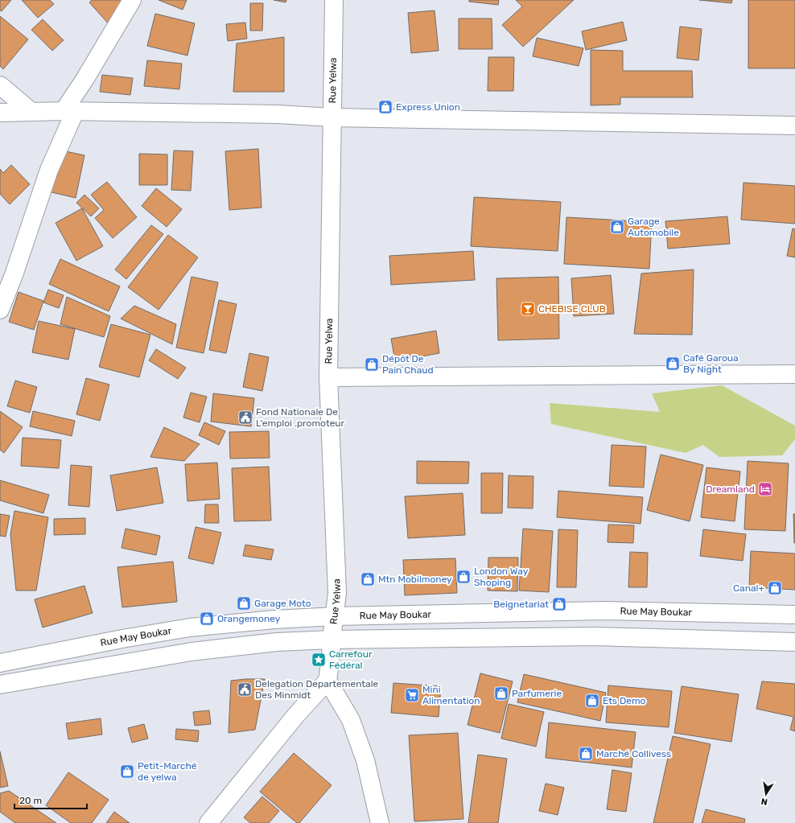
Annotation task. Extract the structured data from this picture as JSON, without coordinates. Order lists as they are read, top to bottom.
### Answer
{
  "streets": {
    "street": ["Rue Yelwa", "Rue May Boukar"]
  },
  "crossings": [
    ["Rue Yelwa", "Rue May Boukar"]
  ],
  "places": {
    "shop": [
      "Express Union",
      "Garage Automobile",
      "Café Garoua By Night",
      "Dépôt De Pain Chaud",
      "London Way Shoping",
      "Mtn Mobilmoney",
      "Canal+",
      "Garage Moto",
      "Beignetariat",
      "Orangemoney",
      "Parfumerie",
      "Ets Demo",
      "Marché Collivess",
      "Petit-Marché de yelwa"
    ],
    "bar": ["CHEBISE CLUB"],
    "public building": ["Fond Nationale De L'emploi .promoteur", "Delegation Departementale Des Minmidt"],
    "hotel": ["Dreamland"],
    "place": ["Carrefour Fédéral"],
    "supermarket": ["Mini Alimentation"]
  },
  "scale_bar": "20 m",
  "north": "bottom"
}
